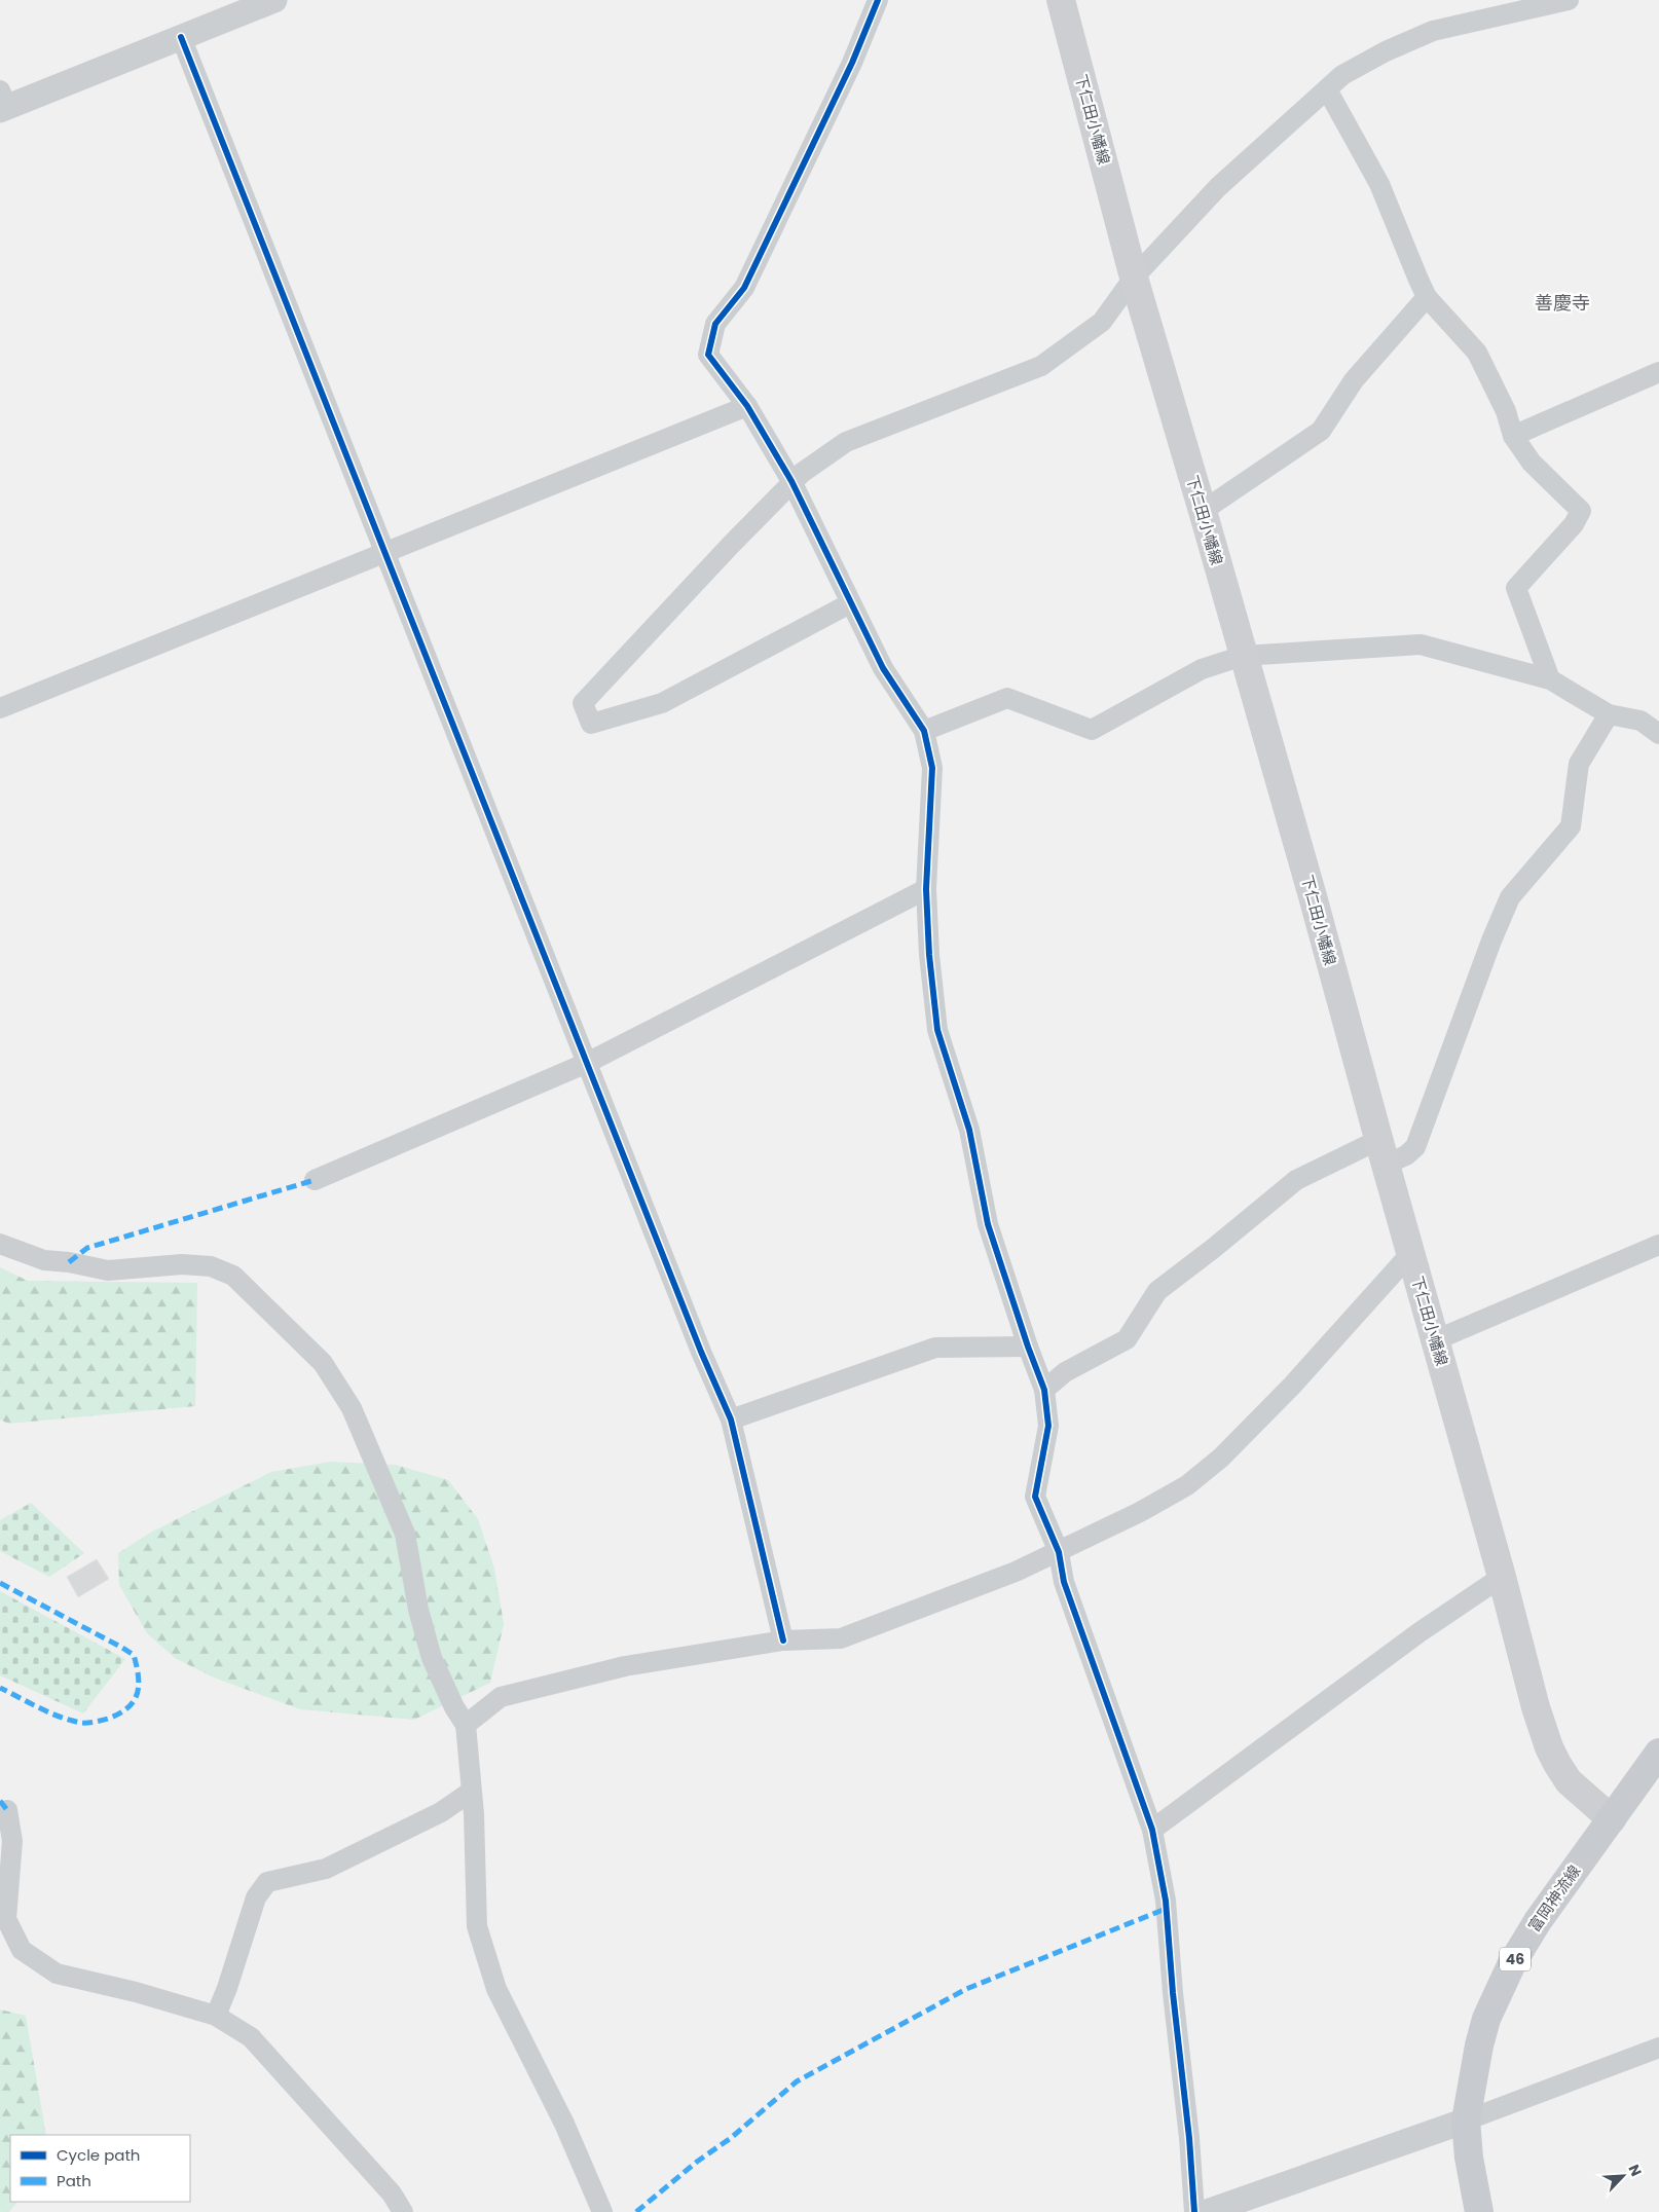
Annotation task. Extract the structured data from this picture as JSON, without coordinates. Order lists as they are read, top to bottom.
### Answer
{
  "streets": {
    "main road": ["下仁田小幡線", "富岡神流線", "46"]
  },
  "crossings": [
    ["下仁田小幡線", "富岡神流線"]
  ],
  "districts": ["善慶寺"],
  "legend": ["Cycle path", "Path"],
  "north": "top right"
}
